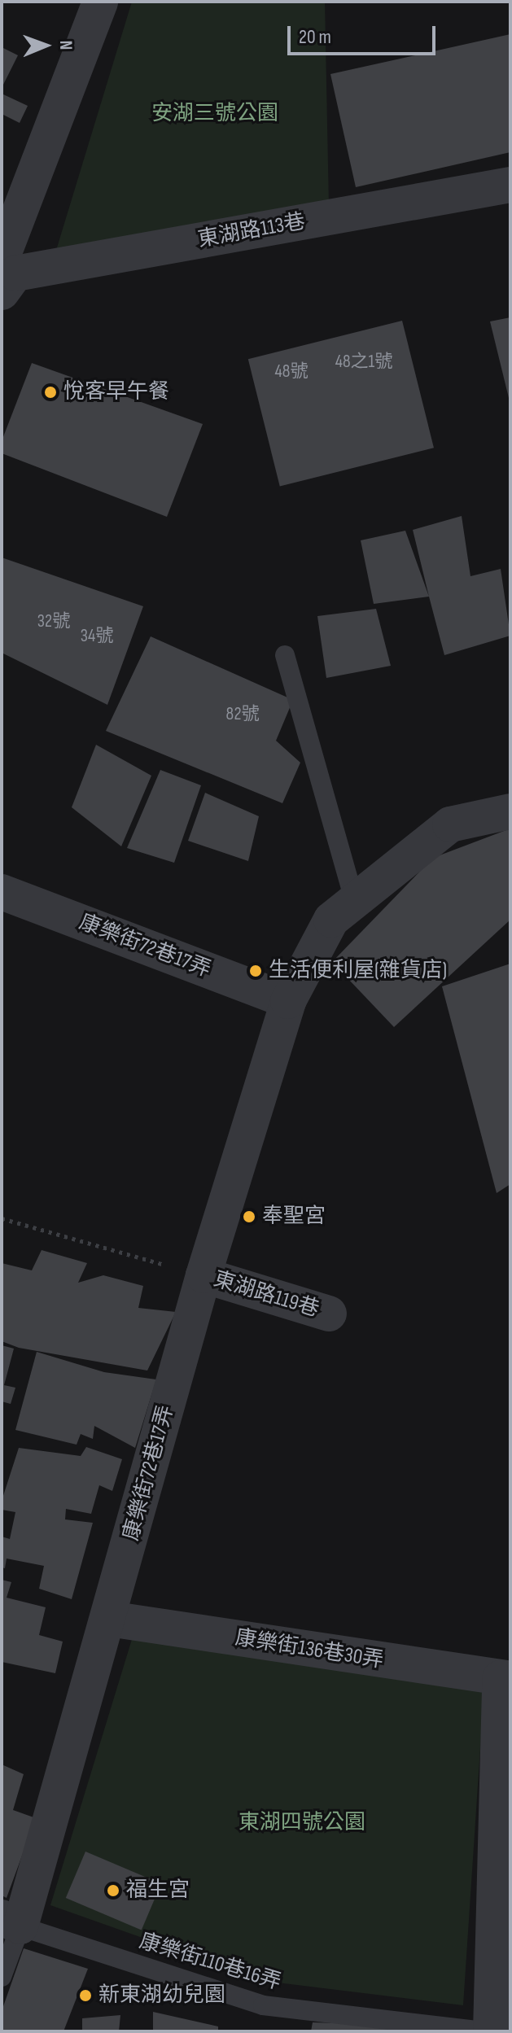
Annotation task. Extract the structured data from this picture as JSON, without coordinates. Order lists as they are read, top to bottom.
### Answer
{
  "streets": {
    "street": [
      "東湖路113巷",
      "康樂街72巷17弄",
      "東湖路119巷",
      "康樂街136巷30弄"
    ],
    "lane": ["康樂街110巷16弄"]
  },
  "crossings": [
    ["康樂街72巷17弄", "東湖路119巷"],
    ["康樂街72巷17弄", "康樂街136巷30弄"],
    ["康樂街72巷17弄", "康樂街110巷16弄"]
  ],
  "parks": ["安湖三號公園", "東湖四號公園"],
  "places": [
    "悅客早午餐",
    "生活便利屋(雜貨店)",
    "奉聖宮",
    "福生宮",
    "新東湖幼兒園"
  ],
  "house_numbers": [
    "48之1號",
    "48號",
    "32號",
    "34號",
    "82號"
  ],
  "scale_bar": "20 m",
  "north": "right"
}
